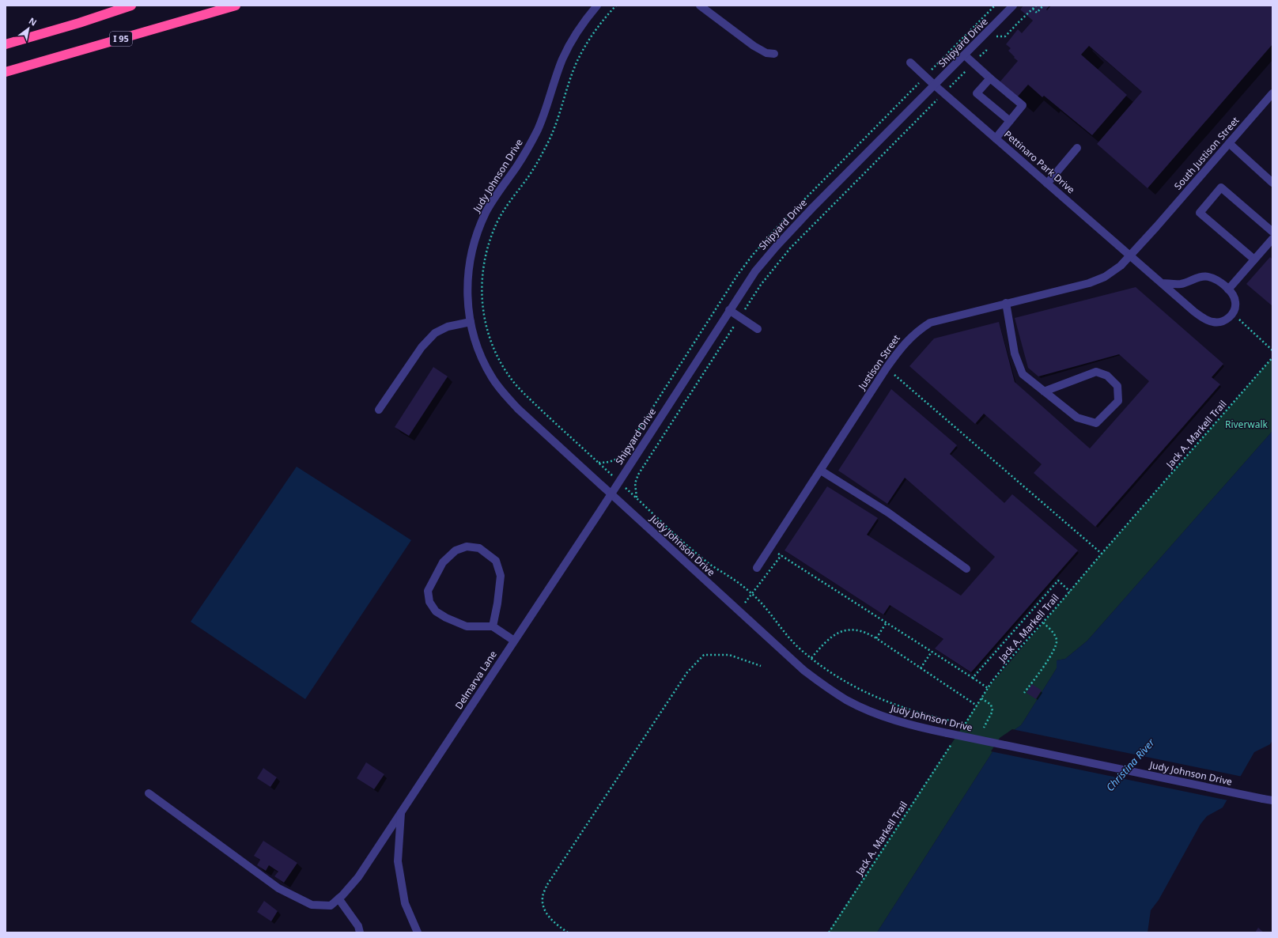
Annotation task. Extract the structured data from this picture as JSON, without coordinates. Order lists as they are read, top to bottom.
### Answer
{
  "streets": {
    "highway": ["I 95"],
    "street": [
      "Shipyard Drive",
      "South Justison Street",
      "Pettinaro Park Drive",
      "Judy Johnson Drive",
      "Justison Street",
      "Delmarva Lane"
    ],
    "path": ["Jack A. Markell Trail"]
  },
  "crossings": [
    ["Shipyard Drive", "Pettinaro Park Drive"],
    ["Shipyard Drive", "Judy Johnson Drive"],
    ["Shipyard Drive", "Delmarva Lane"],
    ["South Justison Street", "Pettinaro Park Drive"],
    ["South Justison Street", "Justison Street"],
    ["Pettinaro Park Drive", "Justison Street"],
    ["Judy Johnson Drive", "Delmarva Lane"]
  ],
  "water": ["Christina River"],
  "parks": ["Riverwalk"],
  "north": "top right"
}
